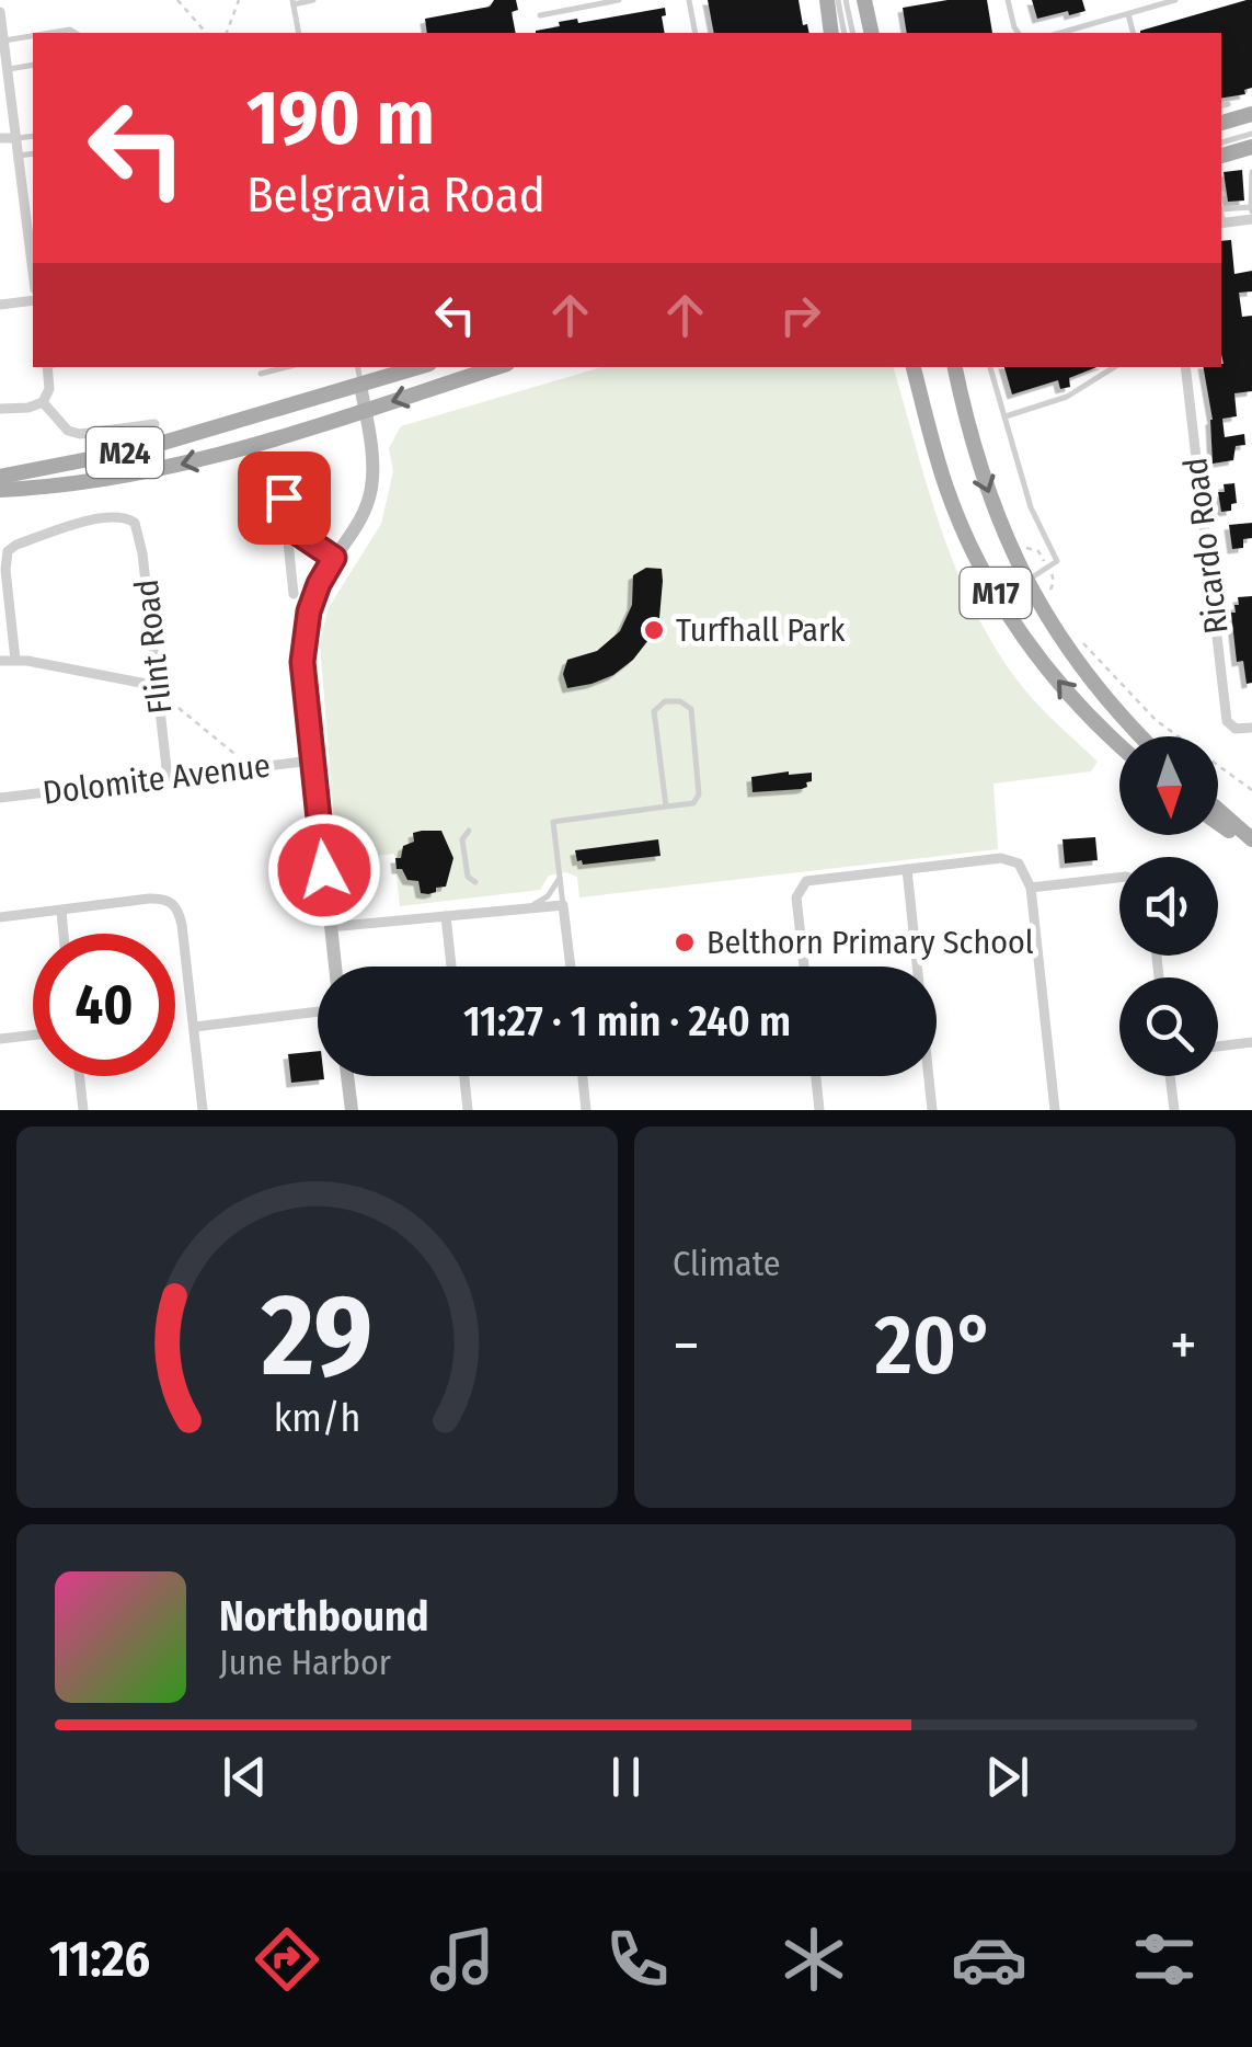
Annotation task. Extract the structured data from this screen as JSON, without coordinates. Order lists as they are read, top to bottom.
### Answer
{
  "streets": {
    "main road": ["M24", "M17"],
    "street": ["Ricardo Road", "Flint Road", "Dolomite Avenue"]
  },
  "crossings": [
    ["Flint Road", "Dolomite Avenue"]
  ],
  "places": ["Turfhall Park", "Belthorn Primary School"],
  "north": "bottom",
  "page": {
    "turn": ["190 m", "Belgravia Road"],
    "limit": "40",
    "trip": "11:27 · 1 min · 240 m",
    "tile": "Climate",
    "heat": ["−", "20°", "+"],
    "song": ["Northbound", "June Harbor"],
    "tabs": "11:26",
    "gauge": ["29", "km/h"]
  }
}
